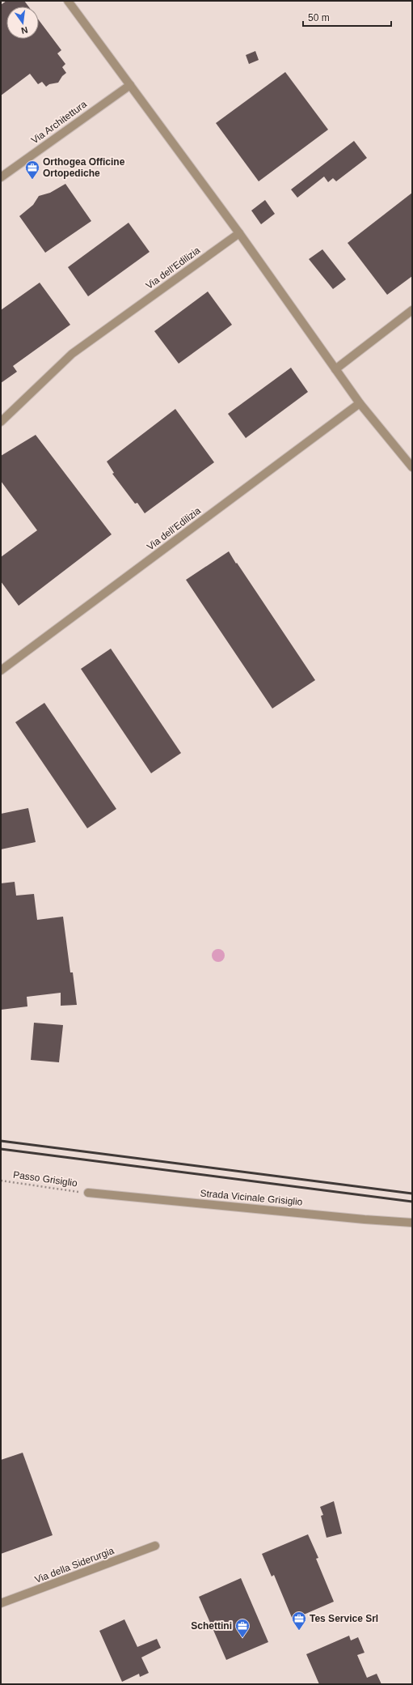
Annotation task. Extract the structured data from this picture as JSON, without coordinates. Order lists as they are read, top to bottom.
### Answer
{
  "streets": {
    "street": [
      "Via Architettura",
      "Via dell'Edilizia",
      "Strada Vicinale Grisiglio",
      "Via della Siderurgia"
    ],
    "path": ["Passo Grisiglio"]
  },
  "crossings": [
    ["Passo Grisiglio", "Strada Vicinale Grisiglio"]
  ],
  "places": {
    "office": ["Orthogea Officine Ortopediche", "Tes Service Srl", "Schettini"]
  },
  "scale_bar": "50 m",
  "north": "bottom"
}
